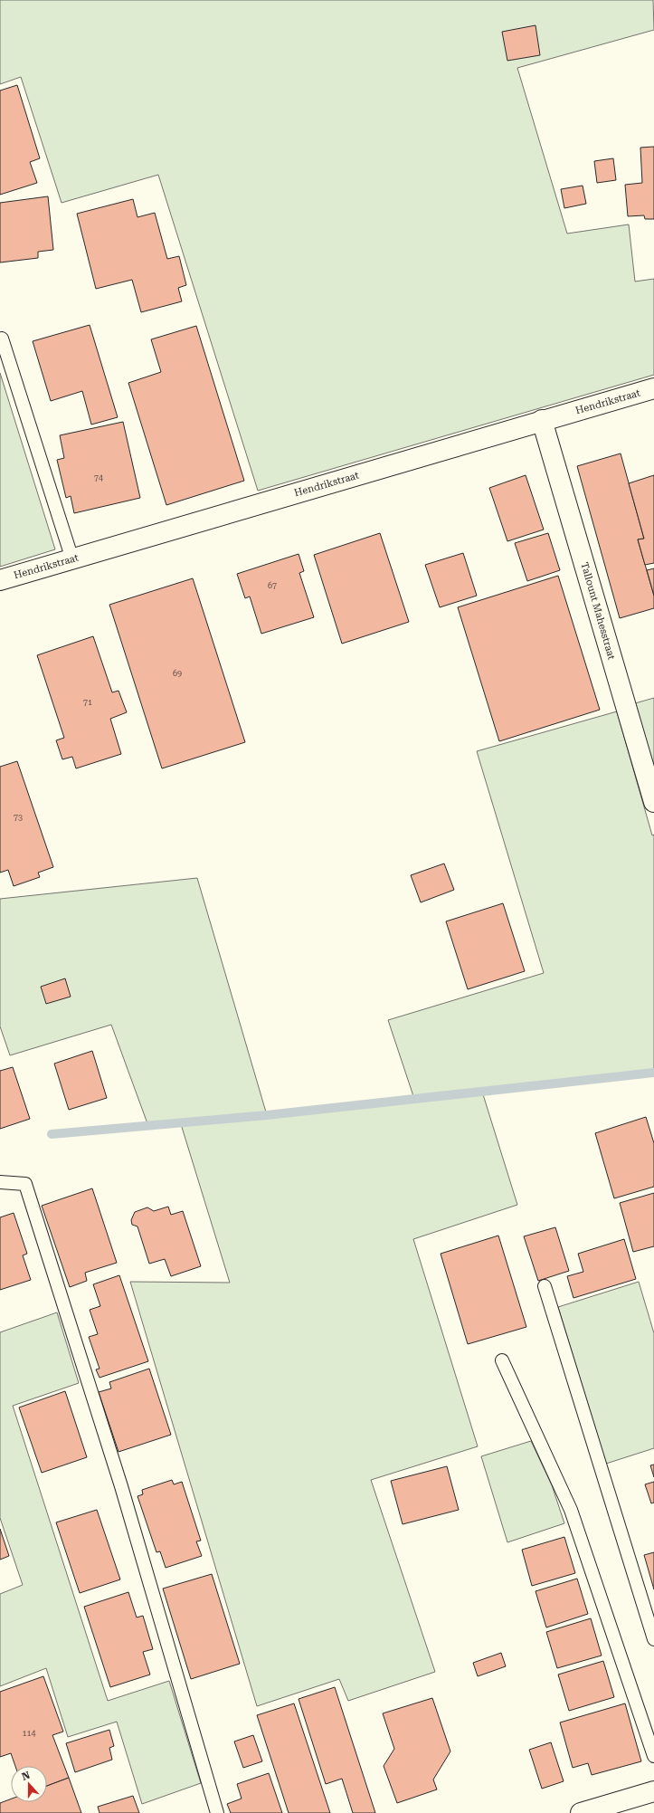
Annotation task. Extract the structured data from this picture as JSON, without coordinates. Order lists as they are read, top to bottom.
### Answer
{
  "streets": {
    "street": ["Hendrikstraat", "Tallount Mahesstraat"]
  },
  "crossings": [
    ["Hendrikstraat", "Tallount Mahesstraat"]
  ],
  "house_numbers": [
    "74",
    "67",
    "69",
    "71",
    "73",
    "114"
  ],
  "north": "top"
}
